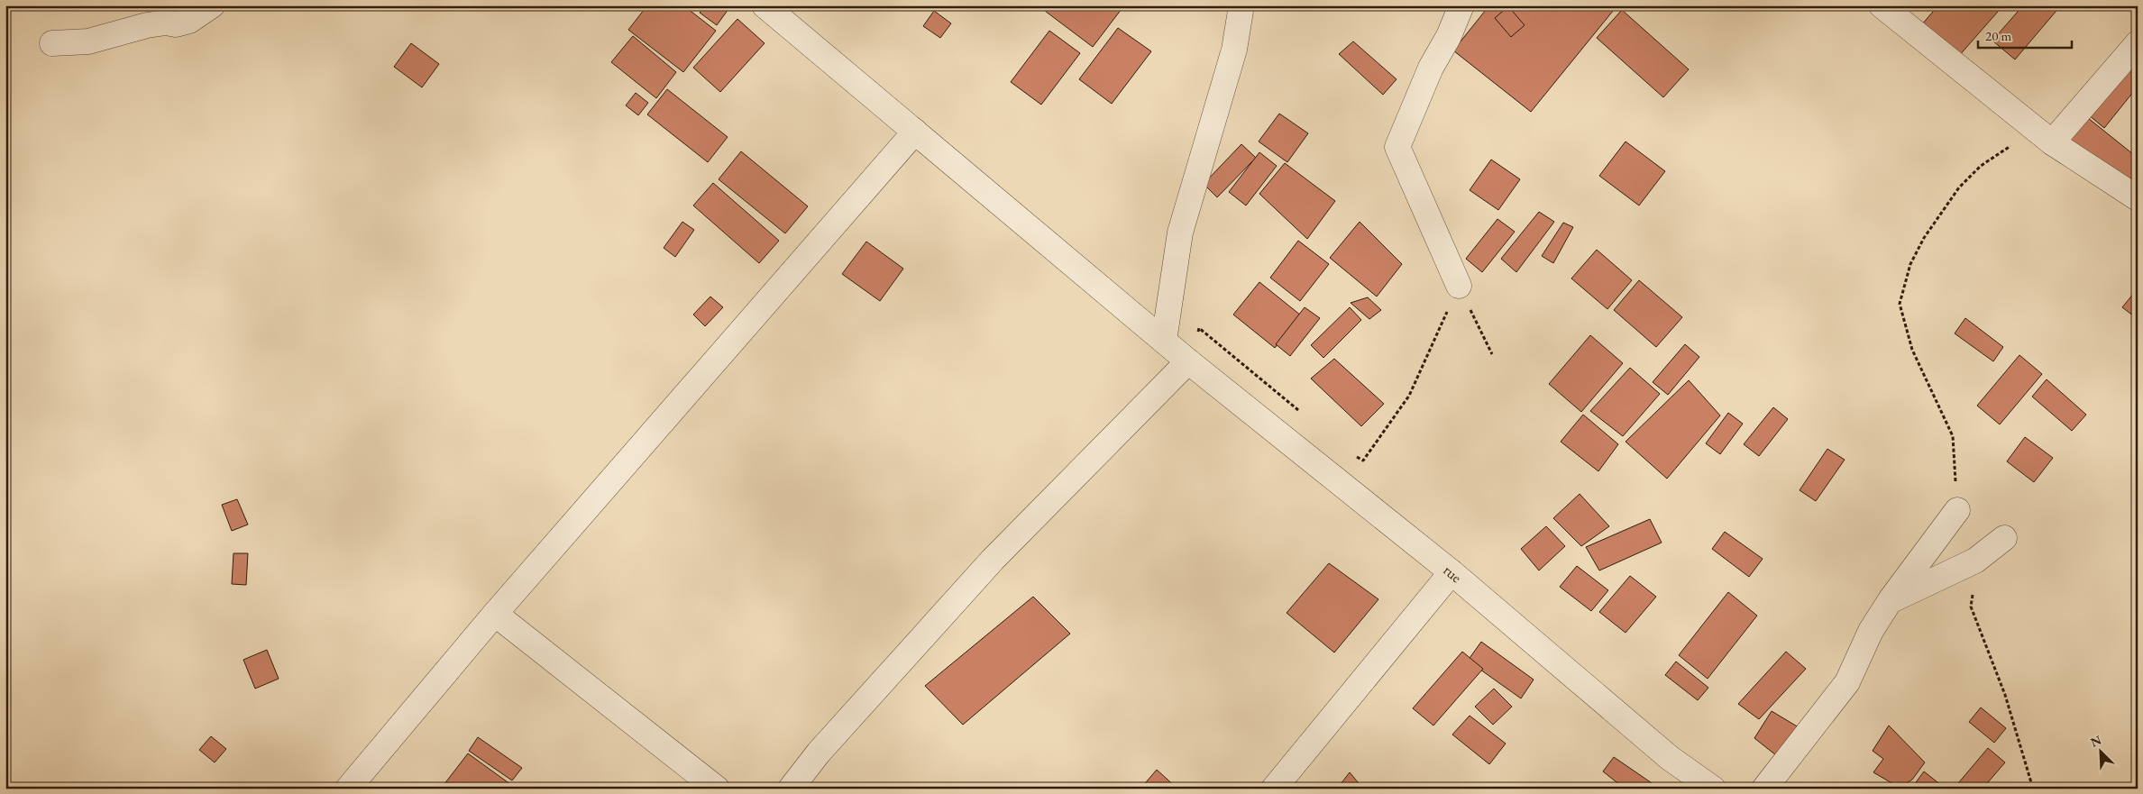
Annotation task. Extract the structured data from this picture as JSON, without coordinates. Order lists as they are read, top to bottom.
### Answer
{
  "streets": {
    "street": ["rue"]
  },
  "scale_bar": "20 m",
  "north": "top left"
}
